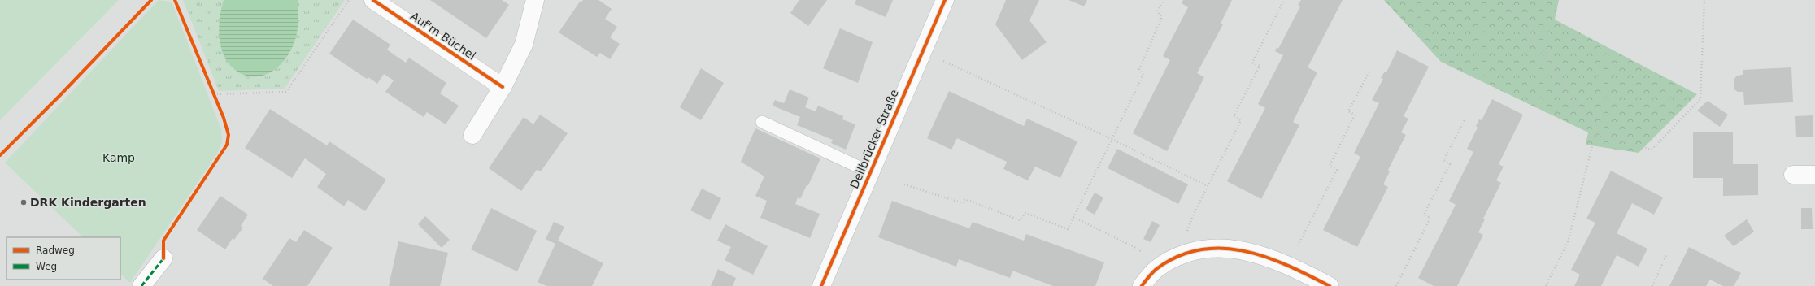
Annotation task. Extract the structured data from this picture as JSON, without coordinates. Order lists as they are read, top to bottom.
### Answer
{
  "streets": {
    "street": ["Auf'm Büchel", "Dellbrücker Straße"]
  },
  "parks": ["Kamp"],
  "places": ["DRK Kindergarten"],
  "legend": ["Radweg", "Weg"]
}
